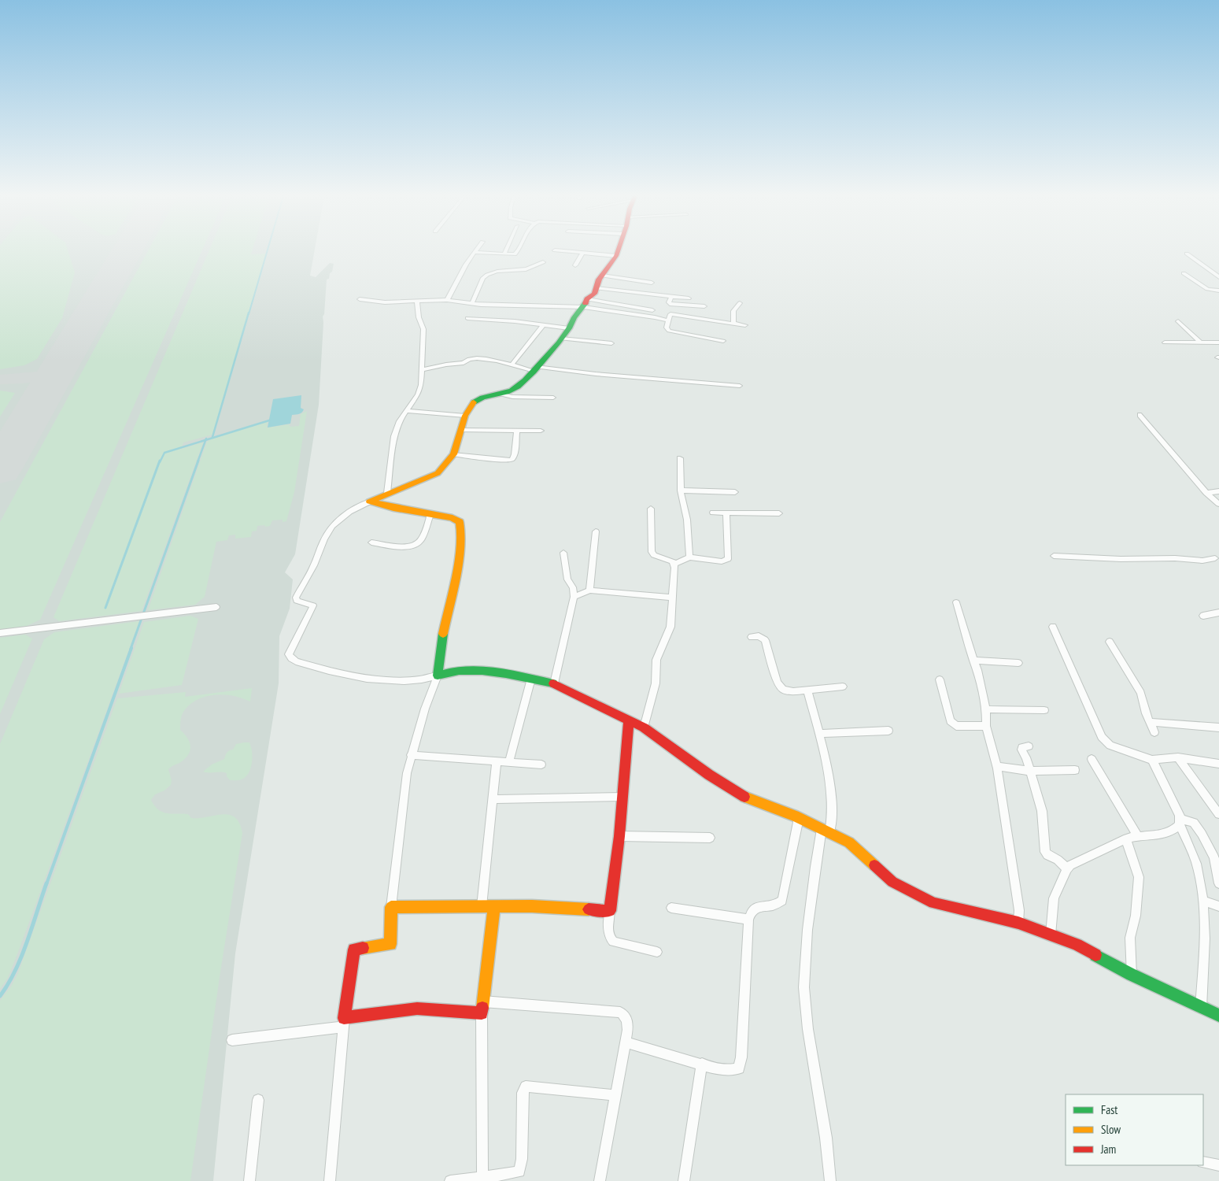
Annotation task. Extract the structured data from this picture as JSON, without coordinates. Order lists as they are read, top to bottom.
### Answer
{
  "legend": ["Fast", "Slow", "Jam"]
}
